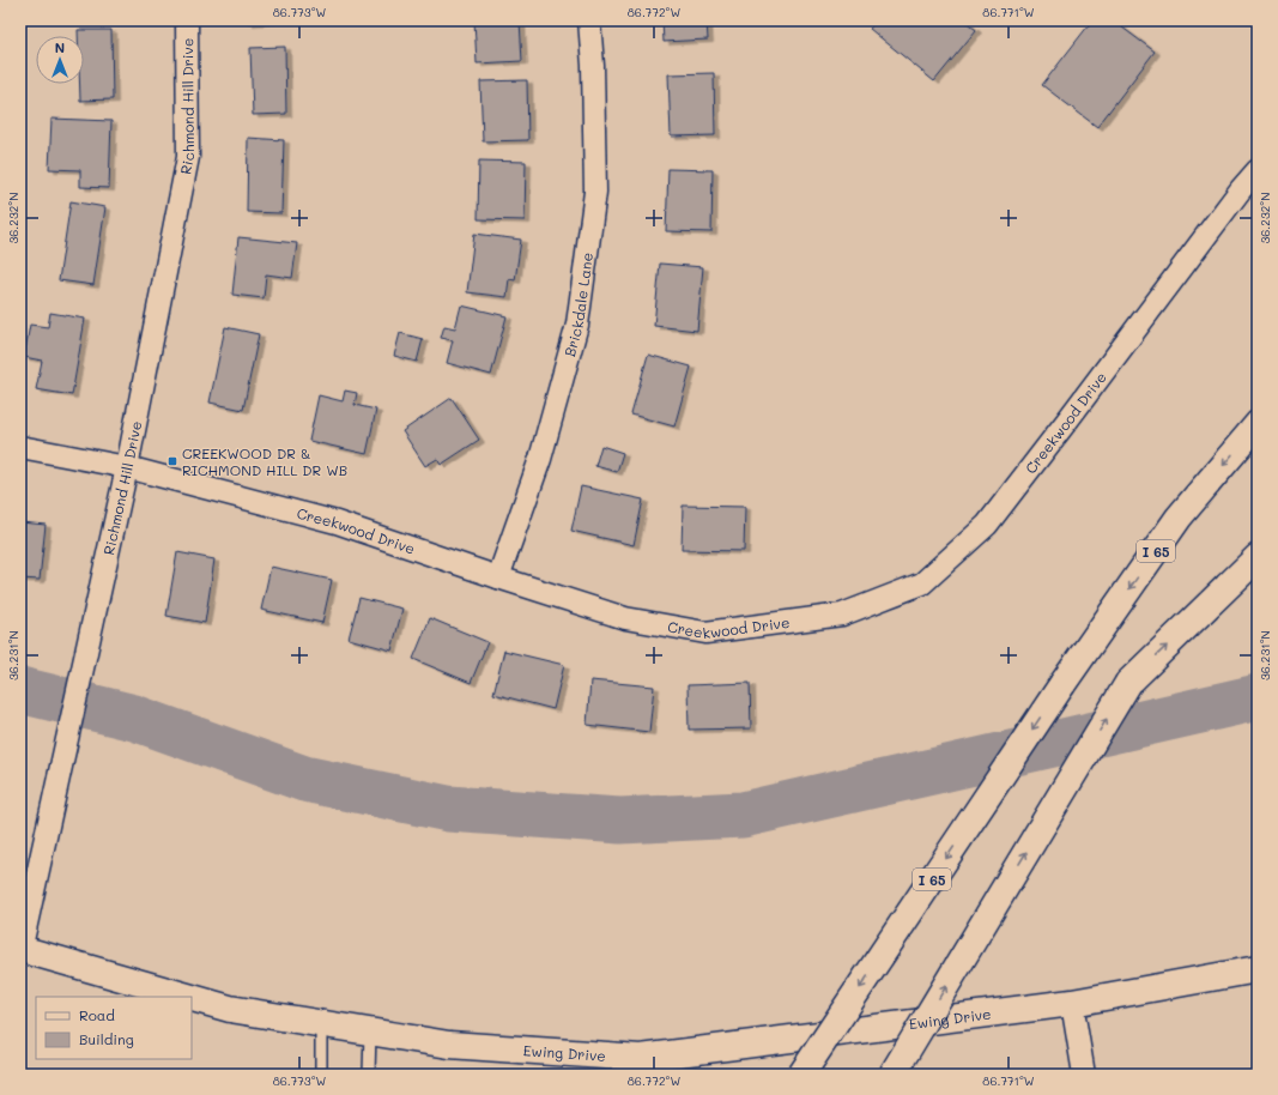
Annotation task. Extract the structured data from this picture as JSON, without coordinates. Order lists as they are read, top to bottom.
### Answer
{
  "streets": {
    "main road": ["I 65", "Ewing Drive"],
    "street": ["Richmond Hill Drive", "Brickdale Lane", "Creekwood Drive"]
  },
  "crossings": [
    ["Richmond Hill Drive", "Creekwood Drive"],
    ["Richmond Hill Drive", "Ewing Drive"],
    ["Brickdale Lane", "Creekwood Drive"]
  ],
  "places": {
    "transit": ["CREEKWOOD DR & RICHMOND HILL DR WB"]
  },
  "legend": ["Road", "Building"],
  "north": "top",
  "coordinates": [
    "86.773°W",
    "86.772°W",
    "86.771°W",
    "36.232°N",
    "36.231°N"
  ]
}
